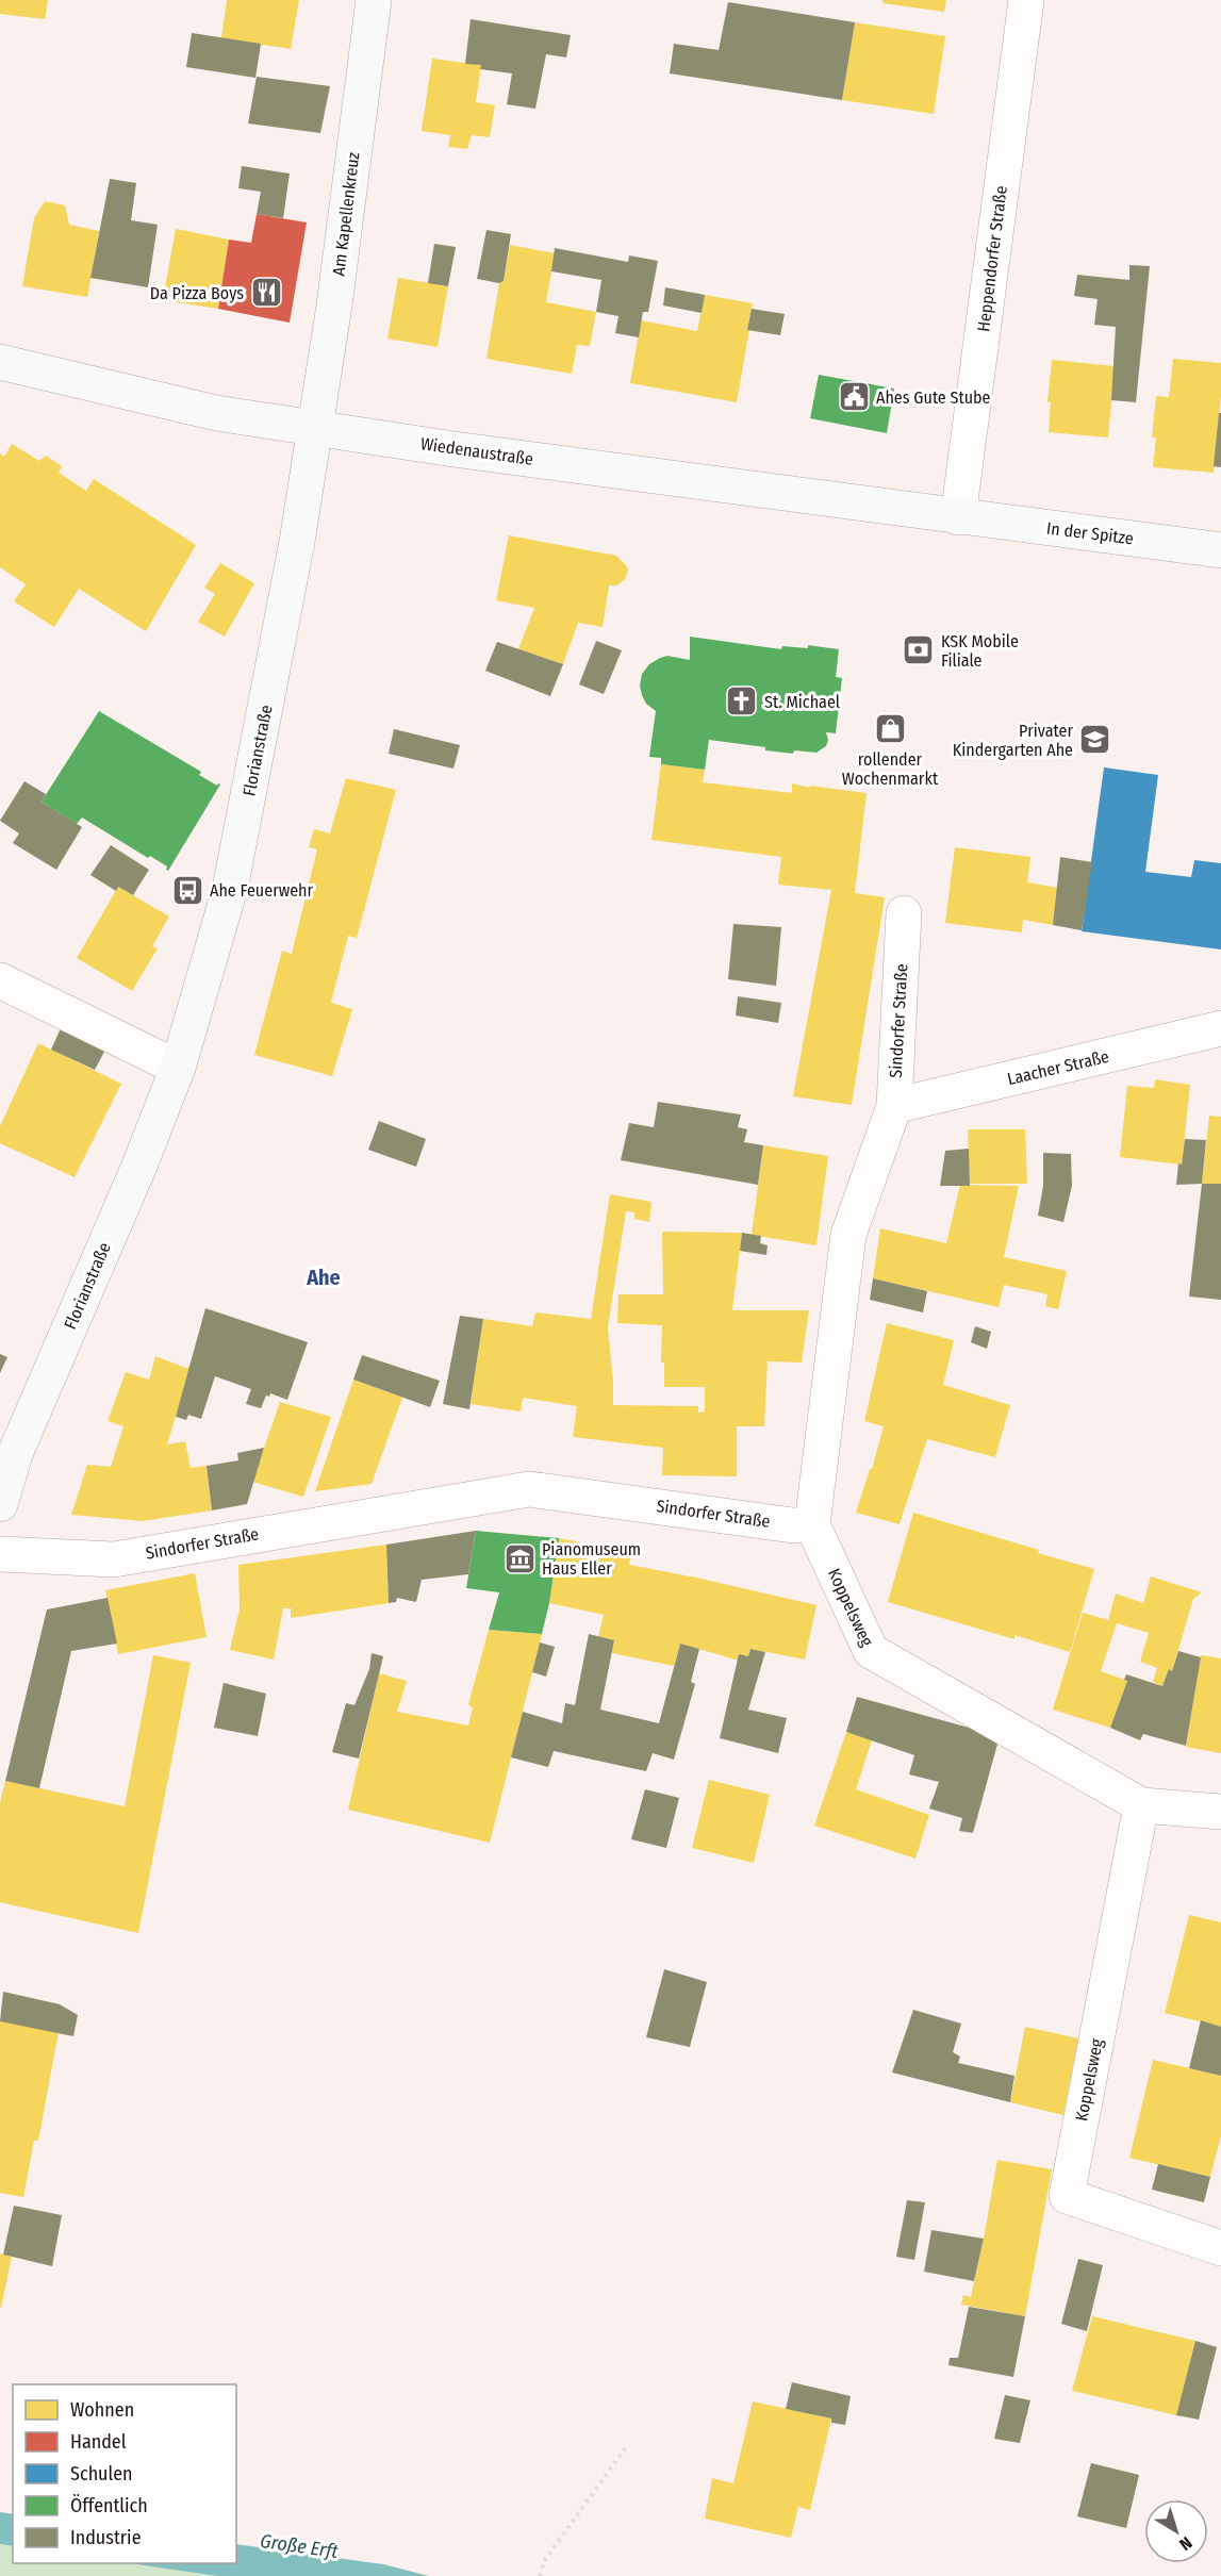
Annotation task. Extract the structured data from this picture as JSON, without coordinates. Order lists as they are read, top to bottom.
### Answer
{
  "streets": {
    "street": [
      "Am Kapellenkreuz",
      "Heppendorfer Straße",
      "Wiedenaustraße",
      "In der Spitze",
      "Florianstraße",
      "Sindorfer Straße",
      "Laacher Straße",
      "Koppelsweg"
    ]
  },
  "crossings": [
    ["Am Kapellenkreuz", "Wiedenaustraße"],
    ["Am Kapellenkreuz", "Florianstraße"],
    ["Heppendorfer Straße", "Wiedenaustraße"],
    ["Heppendorfer Straße", "In der Spitze"],
    ["Wiedenaustraße", "In der Spitze"],
    ["Wiedenaustraße", "Florianstraße"],
    ["Sindorfer Straße", "Laacher Straße"],
    ["Sindorfer Straße", "Koppelsweg"]
  ],
  "districts": ["Ahe"],
  "water": ["Große Erft"],
  "places": {
    "restaurant": ["Da Pizza Boys"],
    "public building": ["Ahes Gute Stube"],
    "bank": ["KSK Mobile Filiale"],
    "church": ["St. Michael"],
    "shop": ["rollender Wochenmarkt"],
    "school or university": ["Privater Kindergarten Ahe"],
    "bus stop": ["Ahe Feuerwehr"],
    "museum": ["Pianomuseum Haus Eller"]
  },
  "legend": [
    "Wohnen",
    "Handel",
    "Schulen",
    "Öffentlich",
    "Industrie"
  ],
  "north": "bottom right"
}
